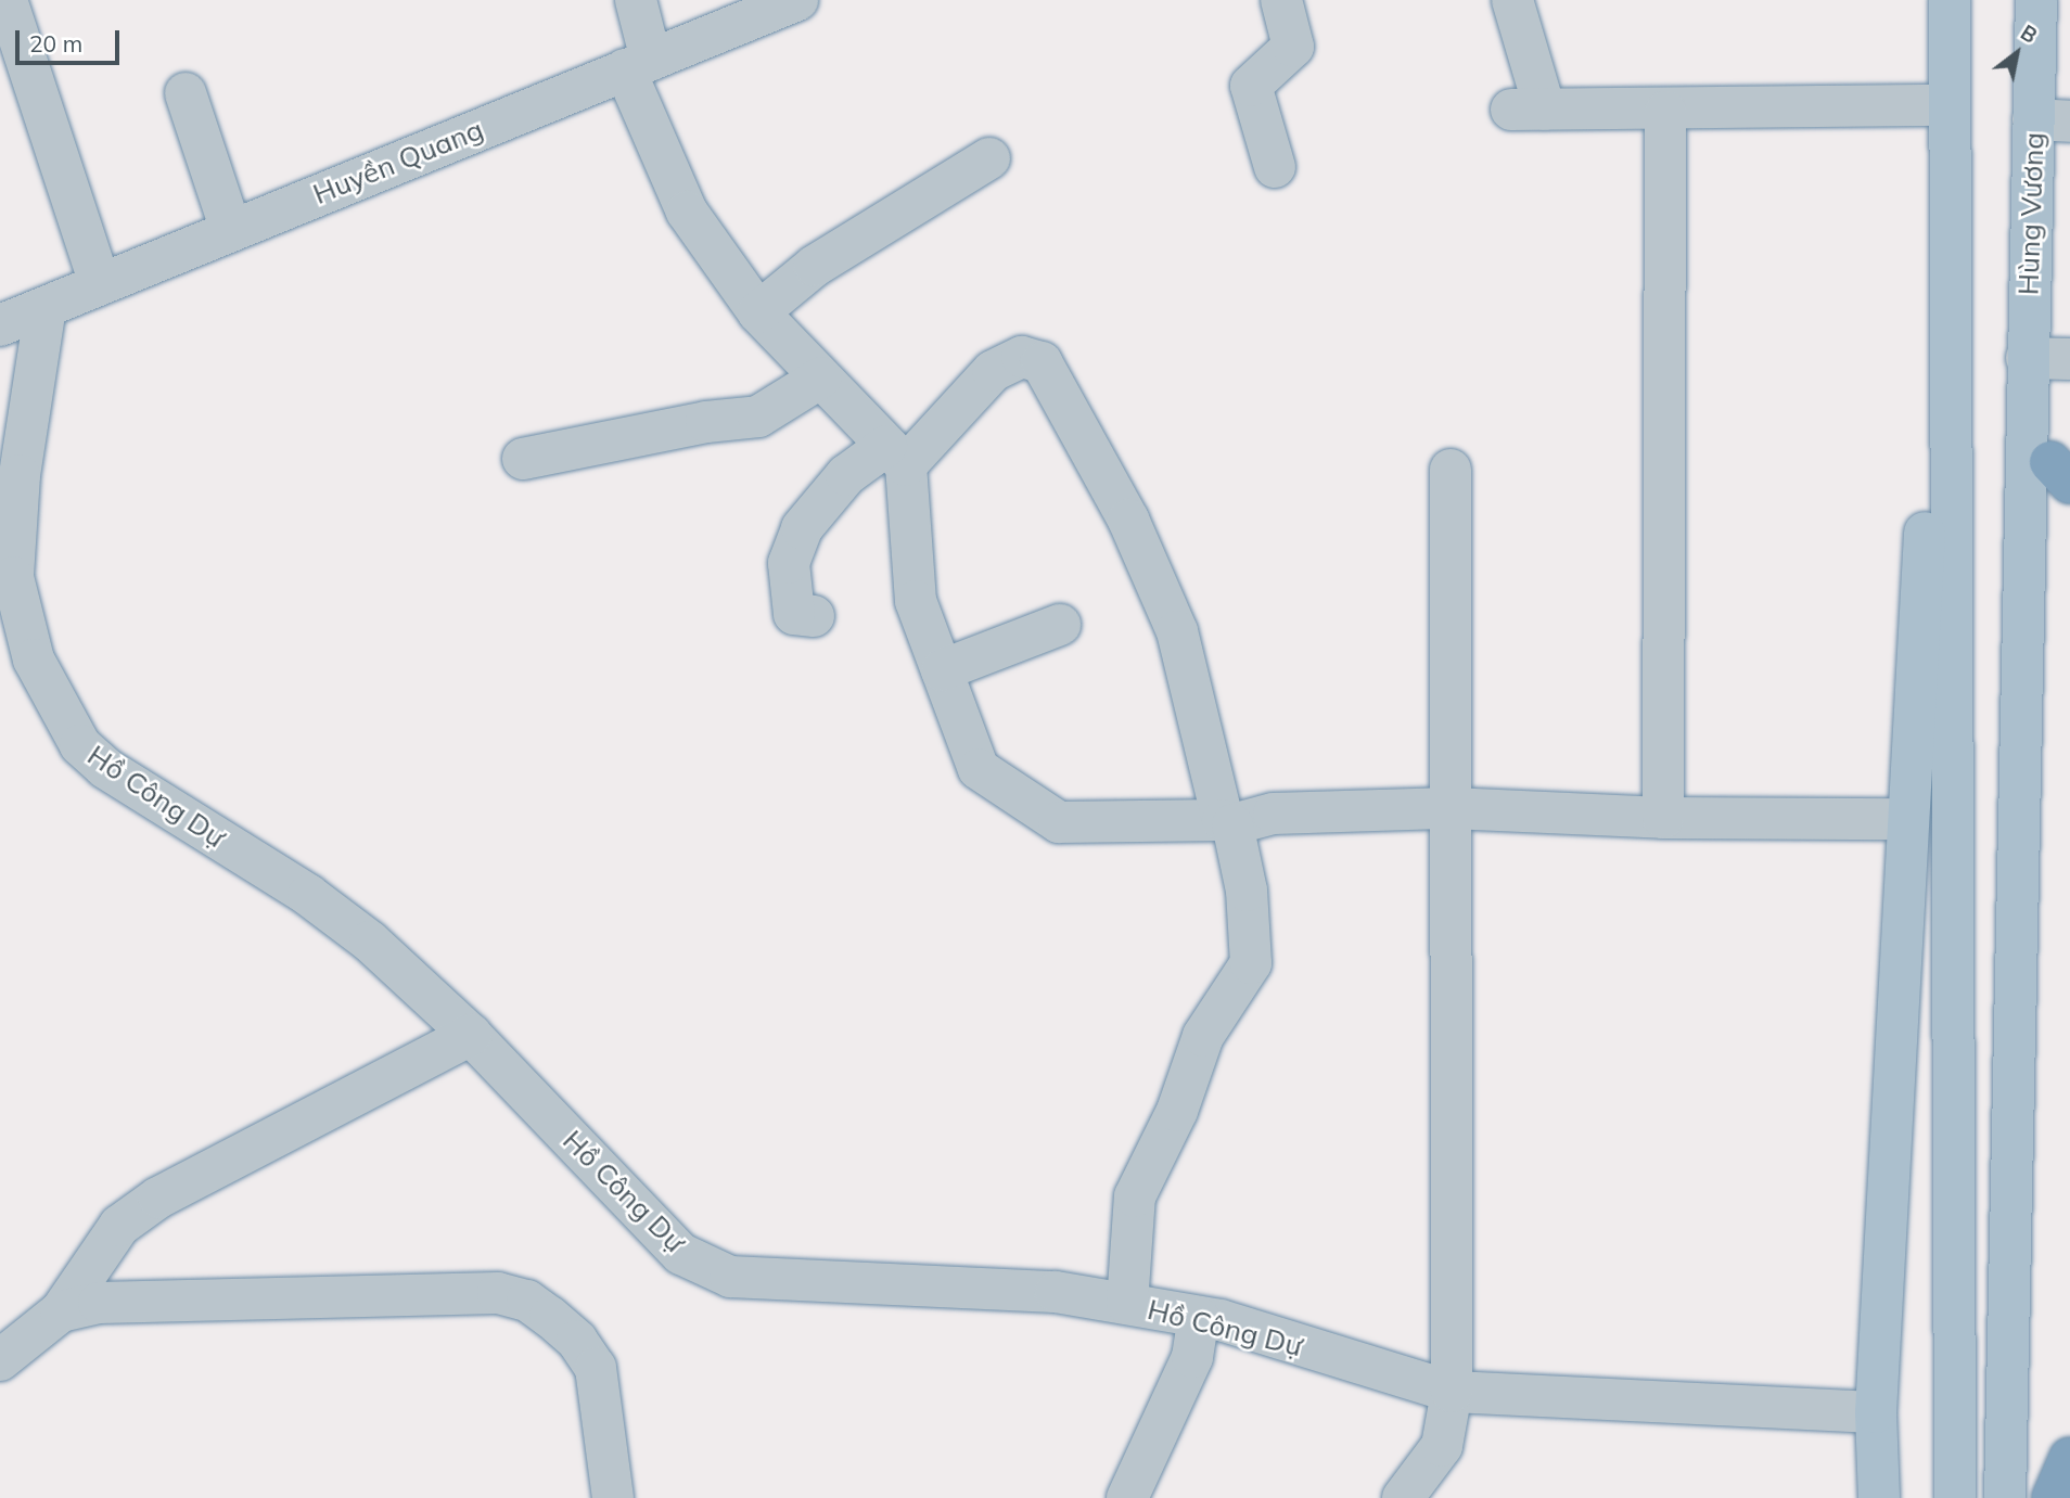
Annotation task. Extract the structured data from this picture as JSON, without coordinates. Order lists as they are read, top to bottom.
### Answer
{
  "streets": {
    "main road": ["Hùng Vương"],
    "street": ["Huyền Quang", "Hồ Công Dự"]
  },
  "crossings": [
    ["Huyền Quang", "Hồ Công Dự"]
  ],
  "scale_bar": "20 m",
  "north": "top right"
}
